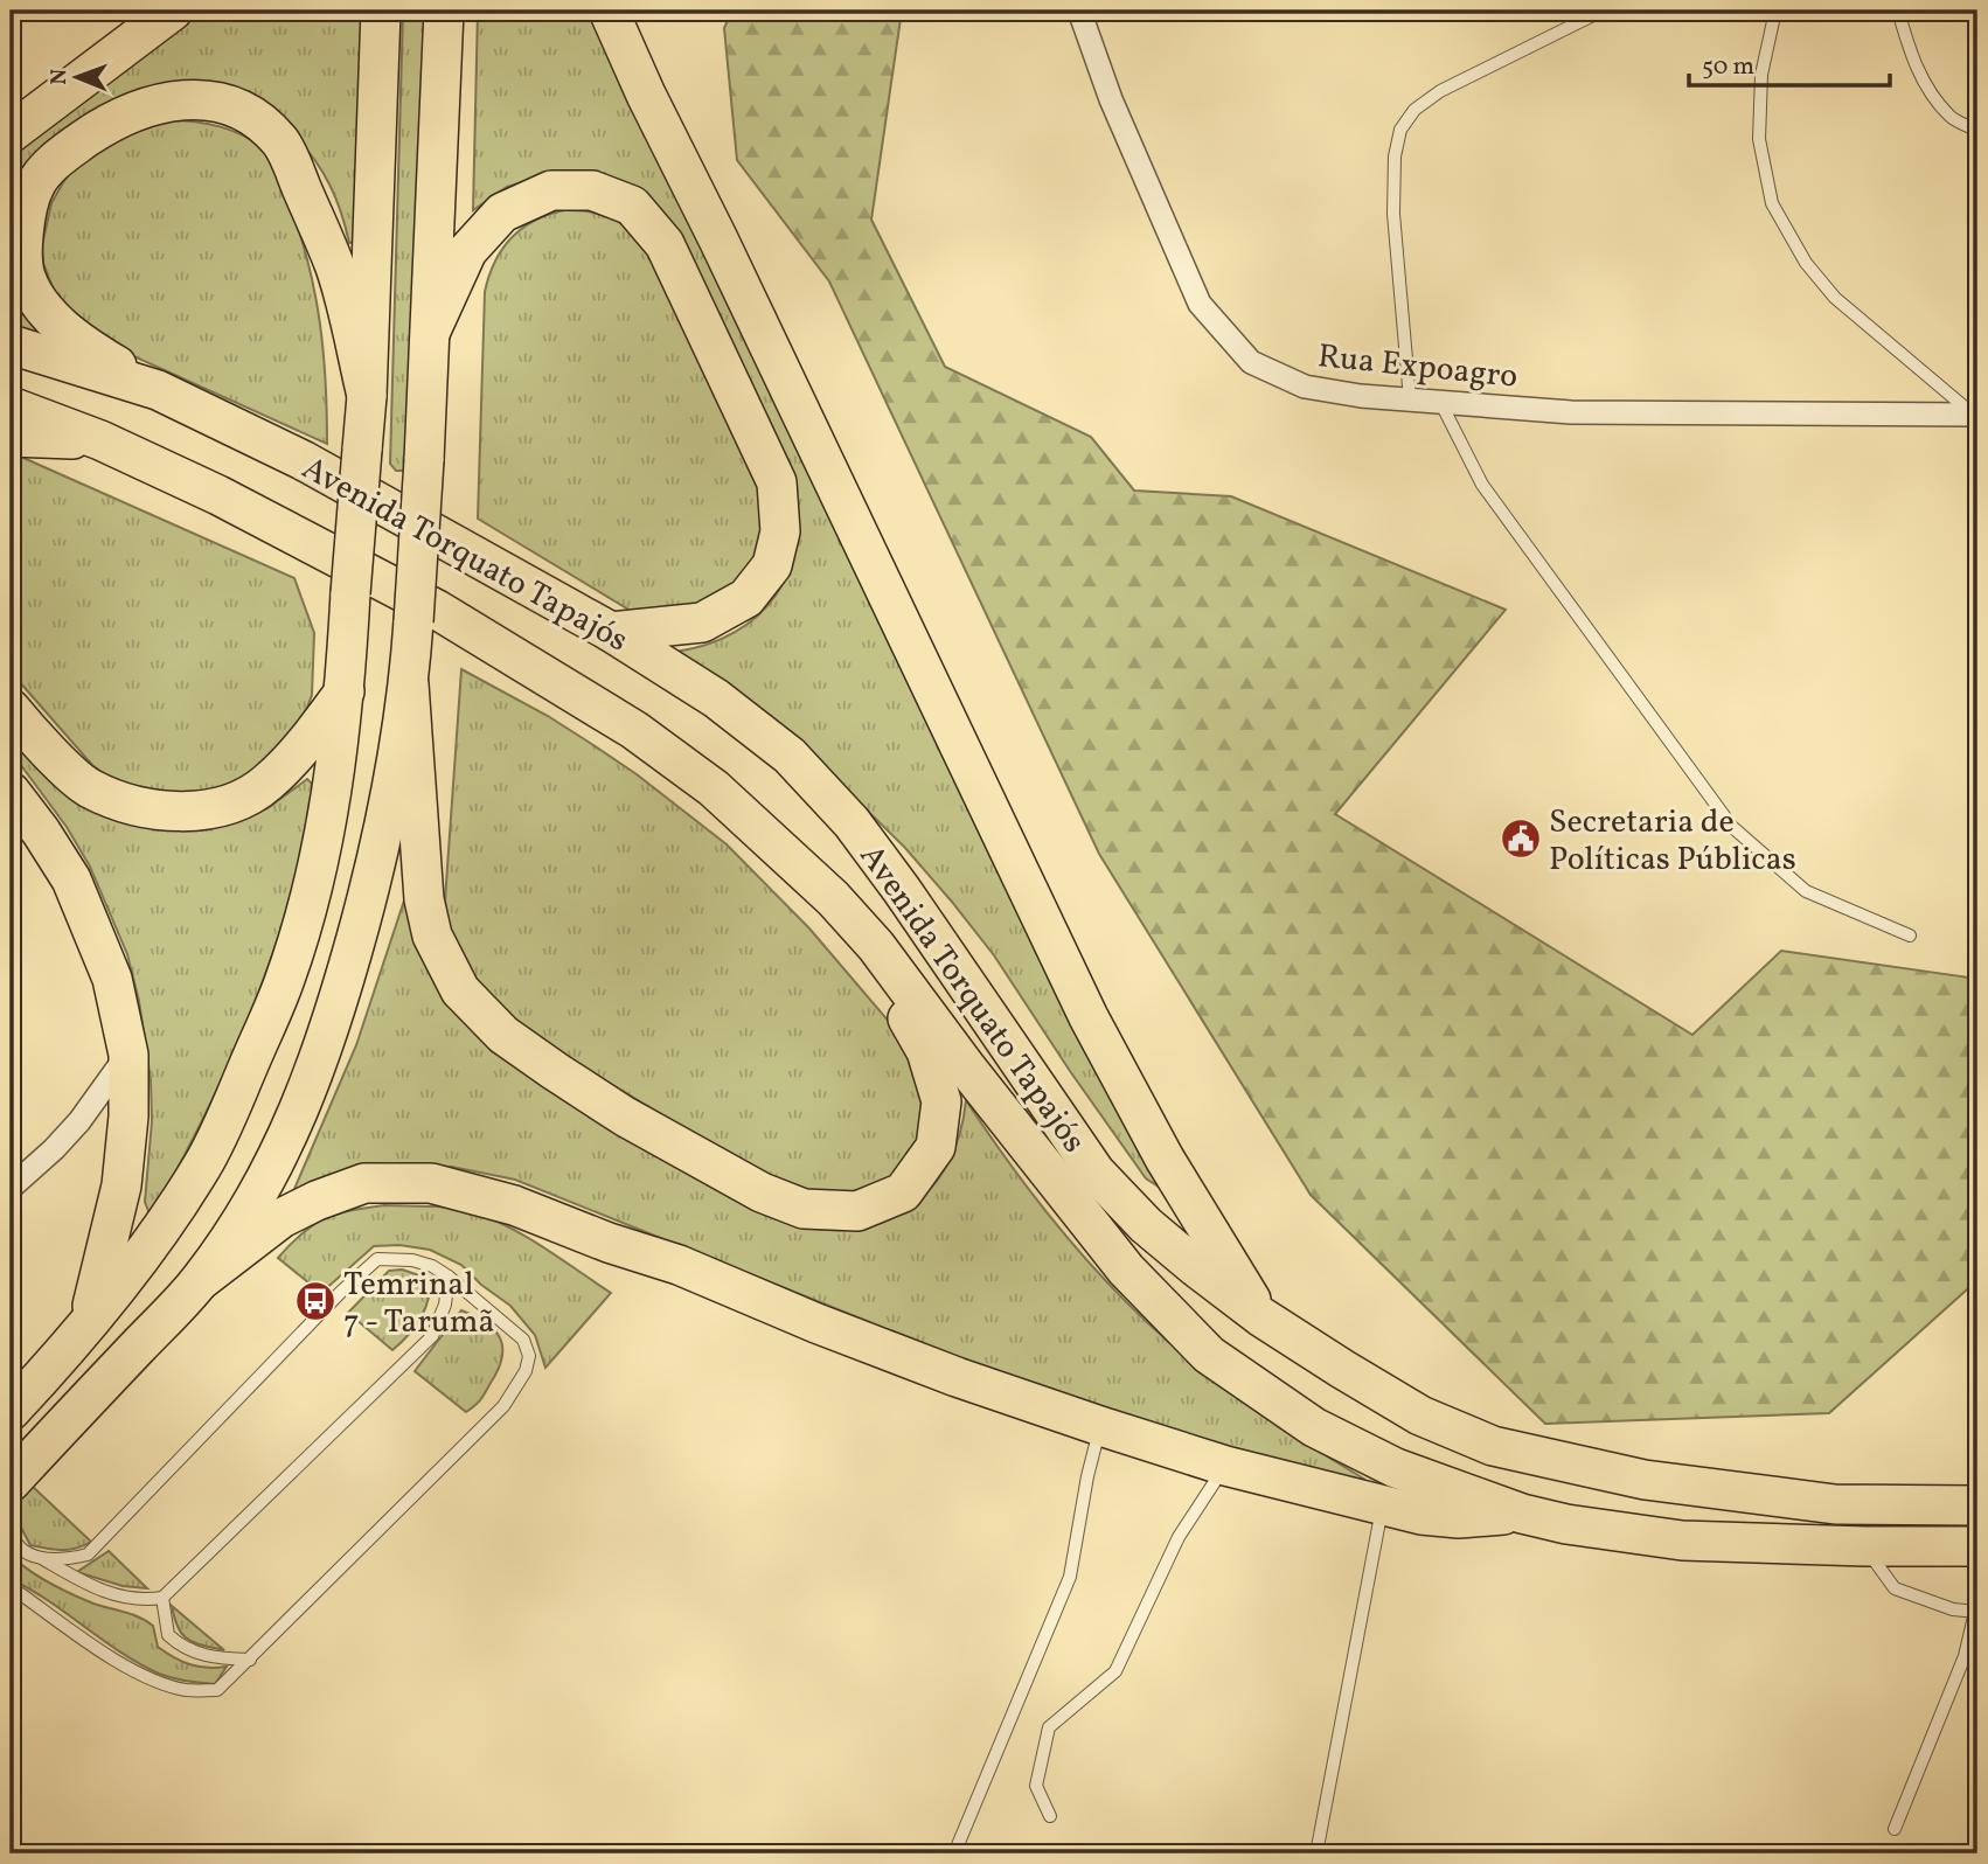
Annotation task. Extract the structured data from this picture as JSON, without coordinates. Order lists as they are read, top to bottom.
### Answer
{
  "streets": {
    "highway": ["Avenida Torquato Tapajós"],
    "street": ["Rua Expoagro"]
  },
  "places": {
    "public building": ["Secretaria de Políticas Públicas"],
    "bus stop": ["Temrinal 7 - Tarumã"]
  },
  "scale_bar": "50 m",
  "north": "left"
}
